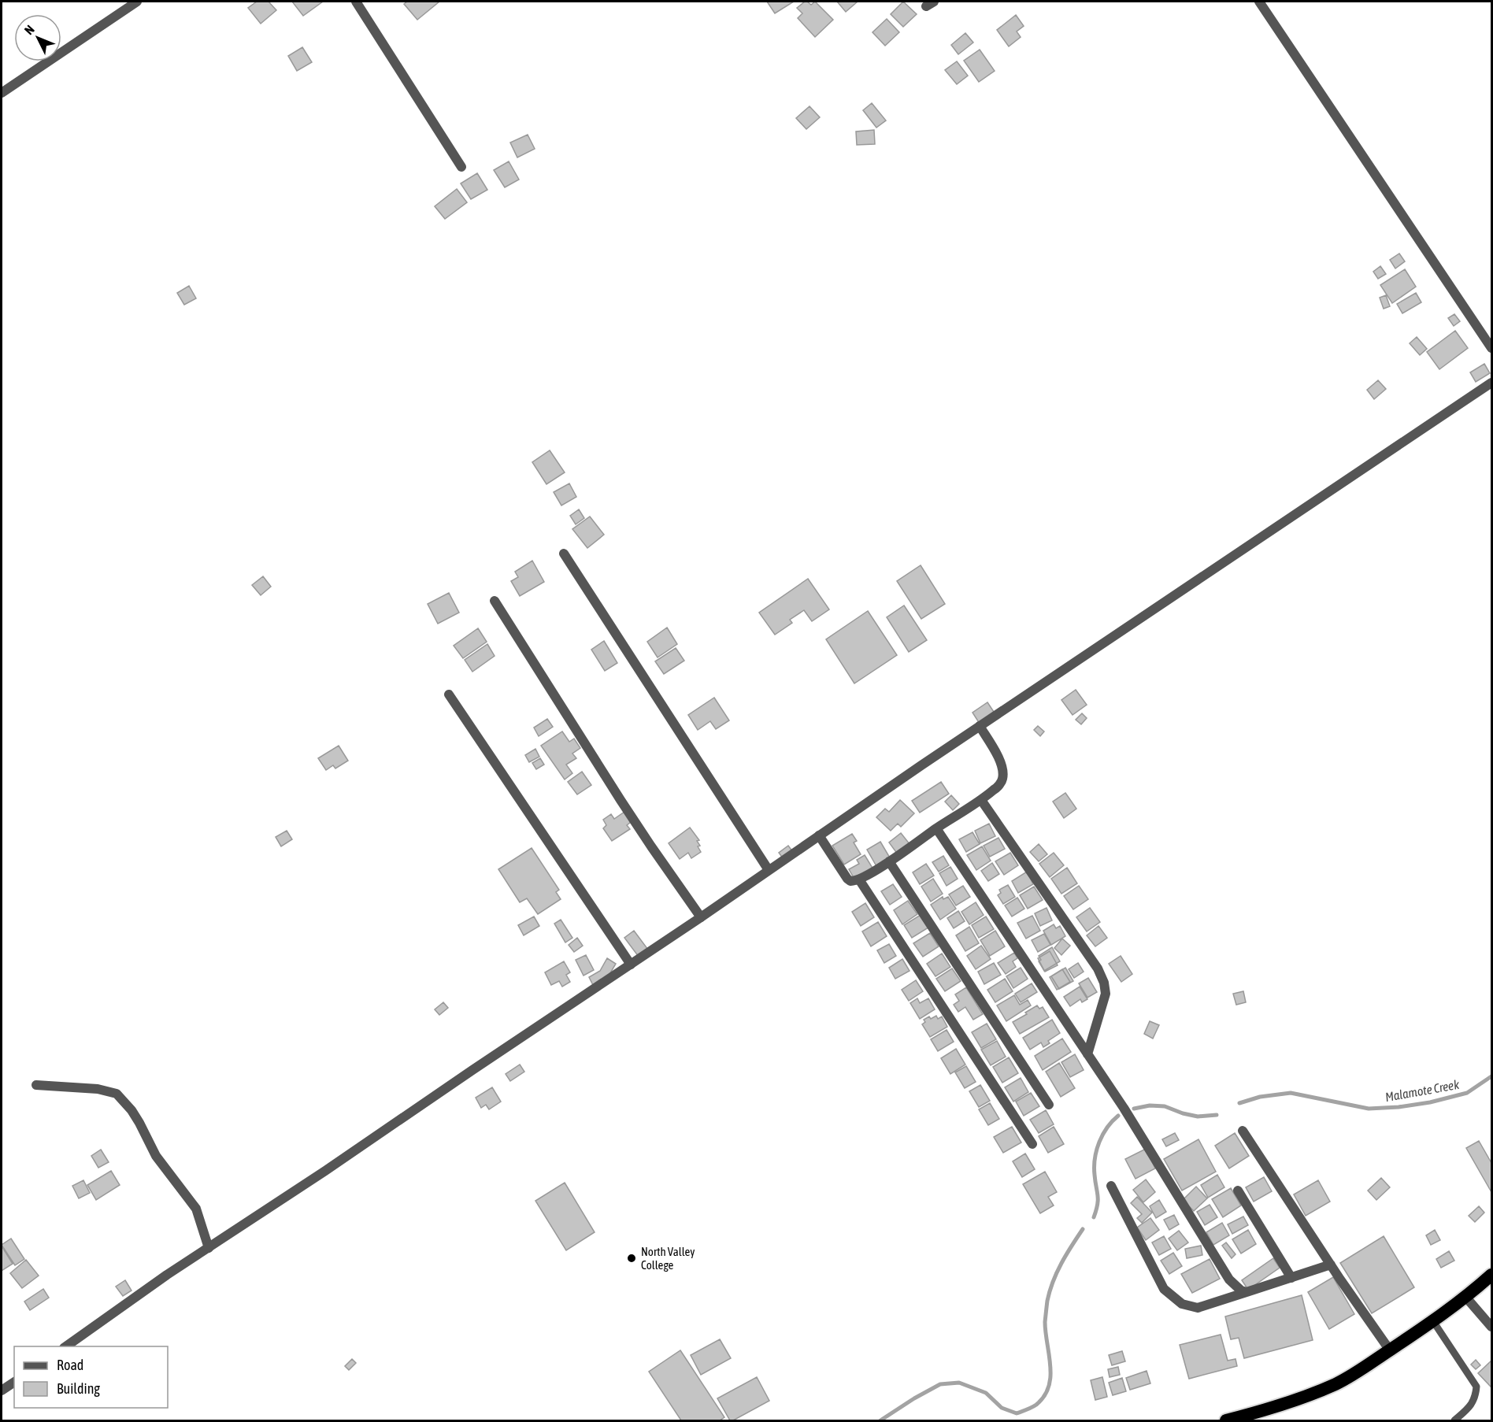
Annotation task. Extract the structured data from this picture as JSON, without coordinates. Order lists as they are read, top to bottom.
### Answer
{
  "water": ["Malamote Creek"],
  "places": ["North Valley College"],
  "legend": ["Road", "Building"],
  "north": "top left"
}
